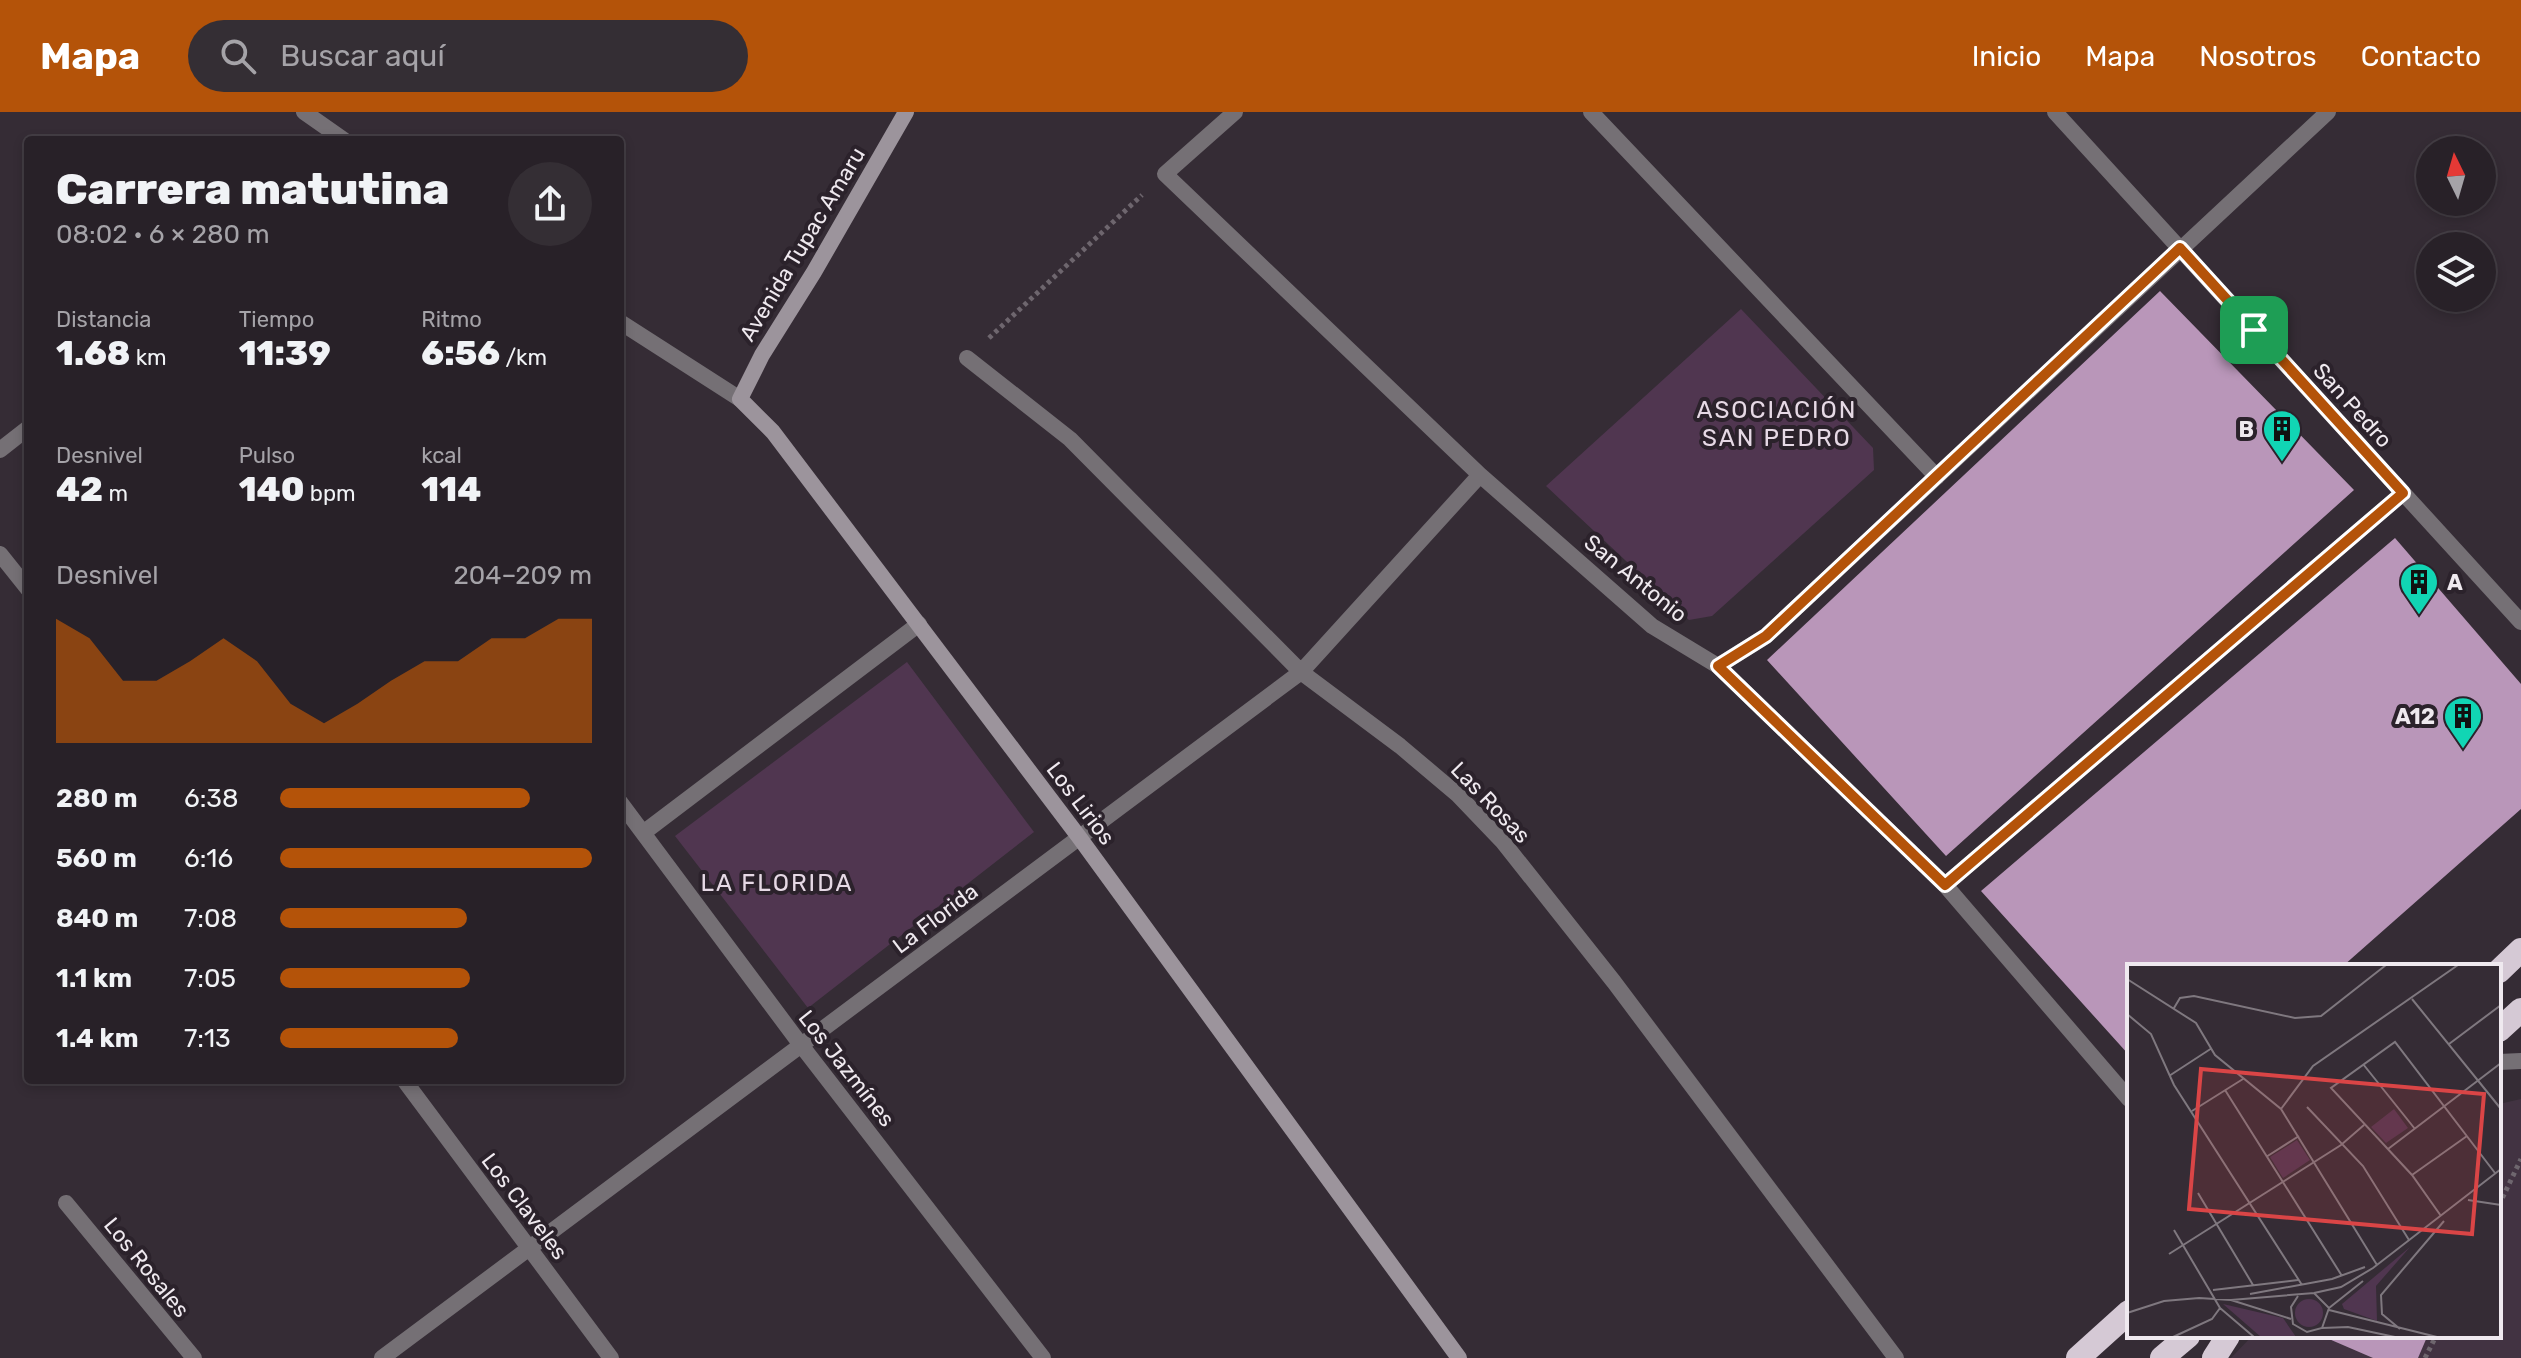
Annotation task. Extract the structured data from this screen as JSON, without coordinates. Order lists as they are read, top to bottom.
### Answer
{
  "streets": {
    "street": [
      "Avenida Tupac Amaru",
      "San Pedro",
      "San Antonio",
      "Las Rosas",
      "Los Lirios",
      "La Florida",
      "Los Jazmínes",
      "Los Claveles",
      "Los Rosales"
    ]
  },
  "crossings": [
    ["Avenida Tupac Amaru", "Los Lirios"],
    ["San Antonio", "La Florida"],
    ["Las Rosas", "La Florida"],
    ["Los Lirios", "La Florida"],
    ["La Florida", "Los Jazmínes"],
    ["La Florida", "Los Claveles"]
  ],
  "districts": ["ASOCIACIÓN SAN PEDRO", "LA FLORIDA"],
  "places": {
    "building": ["B", "A", "A12"]
  },
  "north": "top",
  "page": {
    "header": "Mapa",
    "search": "Buscar aquí",
    "nav": [
      "Inicio",
      "Mapa",
      "Nosotros",
      "Contacto"
    ],
    "heading": ["Carrera matutina", "08:02 · 6 × 280 m"],
    "stats": [
      ["Distancia", "1.68 km"],
      ["Tiempo", "11:39"],
      ["Ritmo", "6:56 /km"],
      ["Desnivel", "42 m"],
      ["Pulso", "140 bpm"],
      ["kcal", "114"]
    ],
    "chart": ["Desnivel", "204–209 m"],
    "list": [
      {
        "name": "280 m",
        "note": "6:38"
      },
      {
        "name": "560 m",
        "note": "6:16"
      },
      {
        "name": "840 m",
        "note": "7:08"
      },
      {
        "name": "1.1 km",
        "note": "7:05"
      },
      {
        "name": "1.4 km",
        "note": "7:13"
      }
    ]
  }
}
